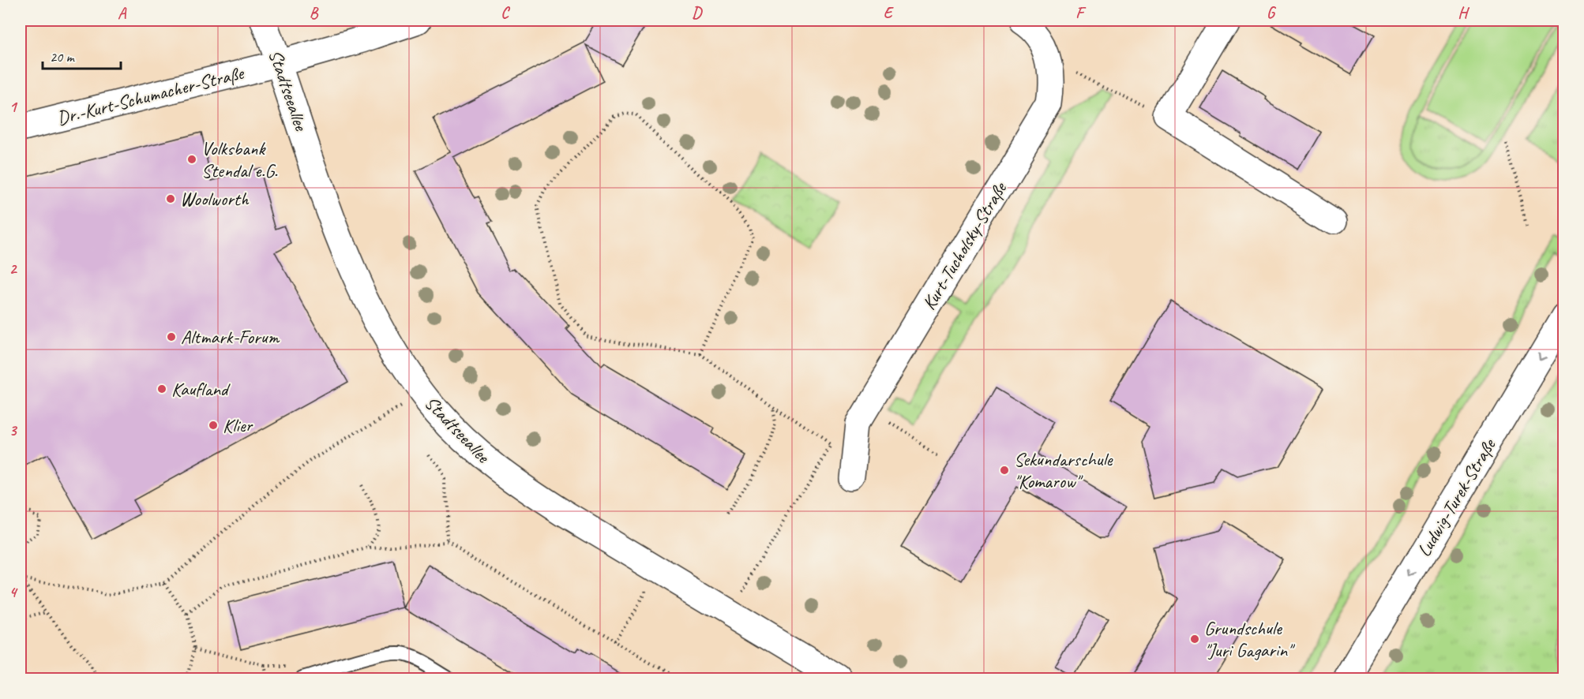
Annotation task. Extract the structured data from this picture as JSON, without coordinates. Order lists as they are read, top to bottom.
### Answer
{
  "streets": {
    "street": [
      "Stadtseeallee",
      "Dr.-Kurt-Schumacher-Straße",
      "Kurt-Tucholsky-Straße",
      "Ludwig-Turek-Straße"
    ]
  },
  "crossings": [
    ["Stadtseeallee", "Dr.-Kurt-Schumacher-Straße"]
  ],
  "one_way": ["Ludwig-Turek-Straße"],
  "places": [
    "Volksbank Stendal e.G.",
    "Woolworth",
    "Altmark-Forum",
    "Kaufland",
    "Klier",
    "Sekundarschule \"Komarow\"",
    "Grundschule \"Juri Gagarin\""
  ],
  "scale_bar": "20 m",
  "grid": {
    "columns": [
      "A",
      "B",
      "C",
      "D",
      "E",
      "F",
      "G",
      "H"
    ],
    "rows": [
      "1",
      "2",
      "3",
      "4"
    ]
  }
}
